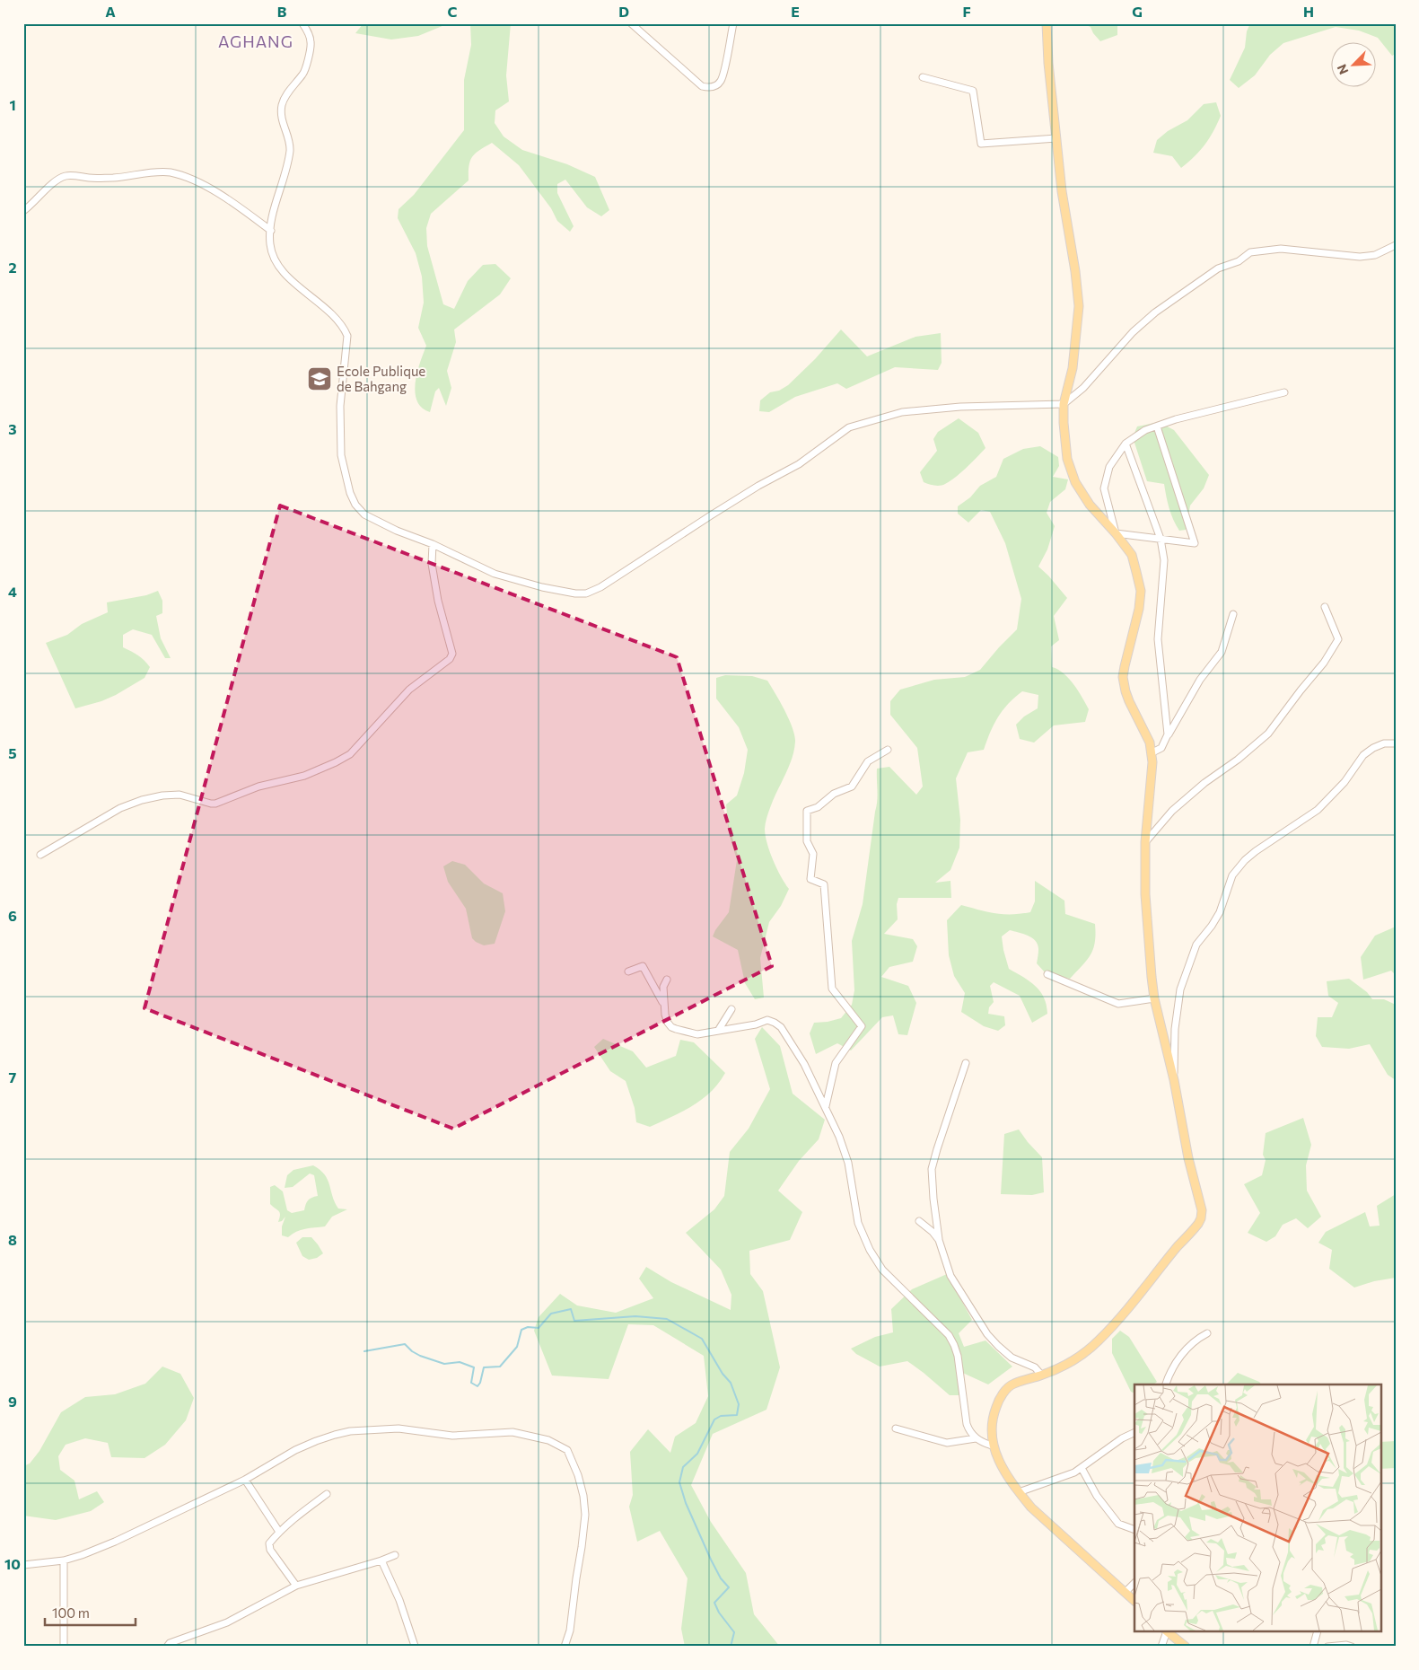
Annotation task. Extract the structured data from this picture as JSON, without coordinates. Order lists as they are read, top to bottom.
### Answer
{
  "districts": ["AGHANG"],
  "places": {
    "school or university": ["Ecole Publique de Bahgang"]
  },
  "scale_bar": "100 m",
  "north": "bottom left",
  "grid": {
    "columns": [
      "A",
      "B",
      "C",
      "D",
      "E",
      "F",
      "G",
      "H"
    ],
    "rows": [
      "1",
      "2",
      "3",
      "4",
      "5",
      "6",
      "7",
      "8",
      "9",
      "10"
    ]
  }
}
